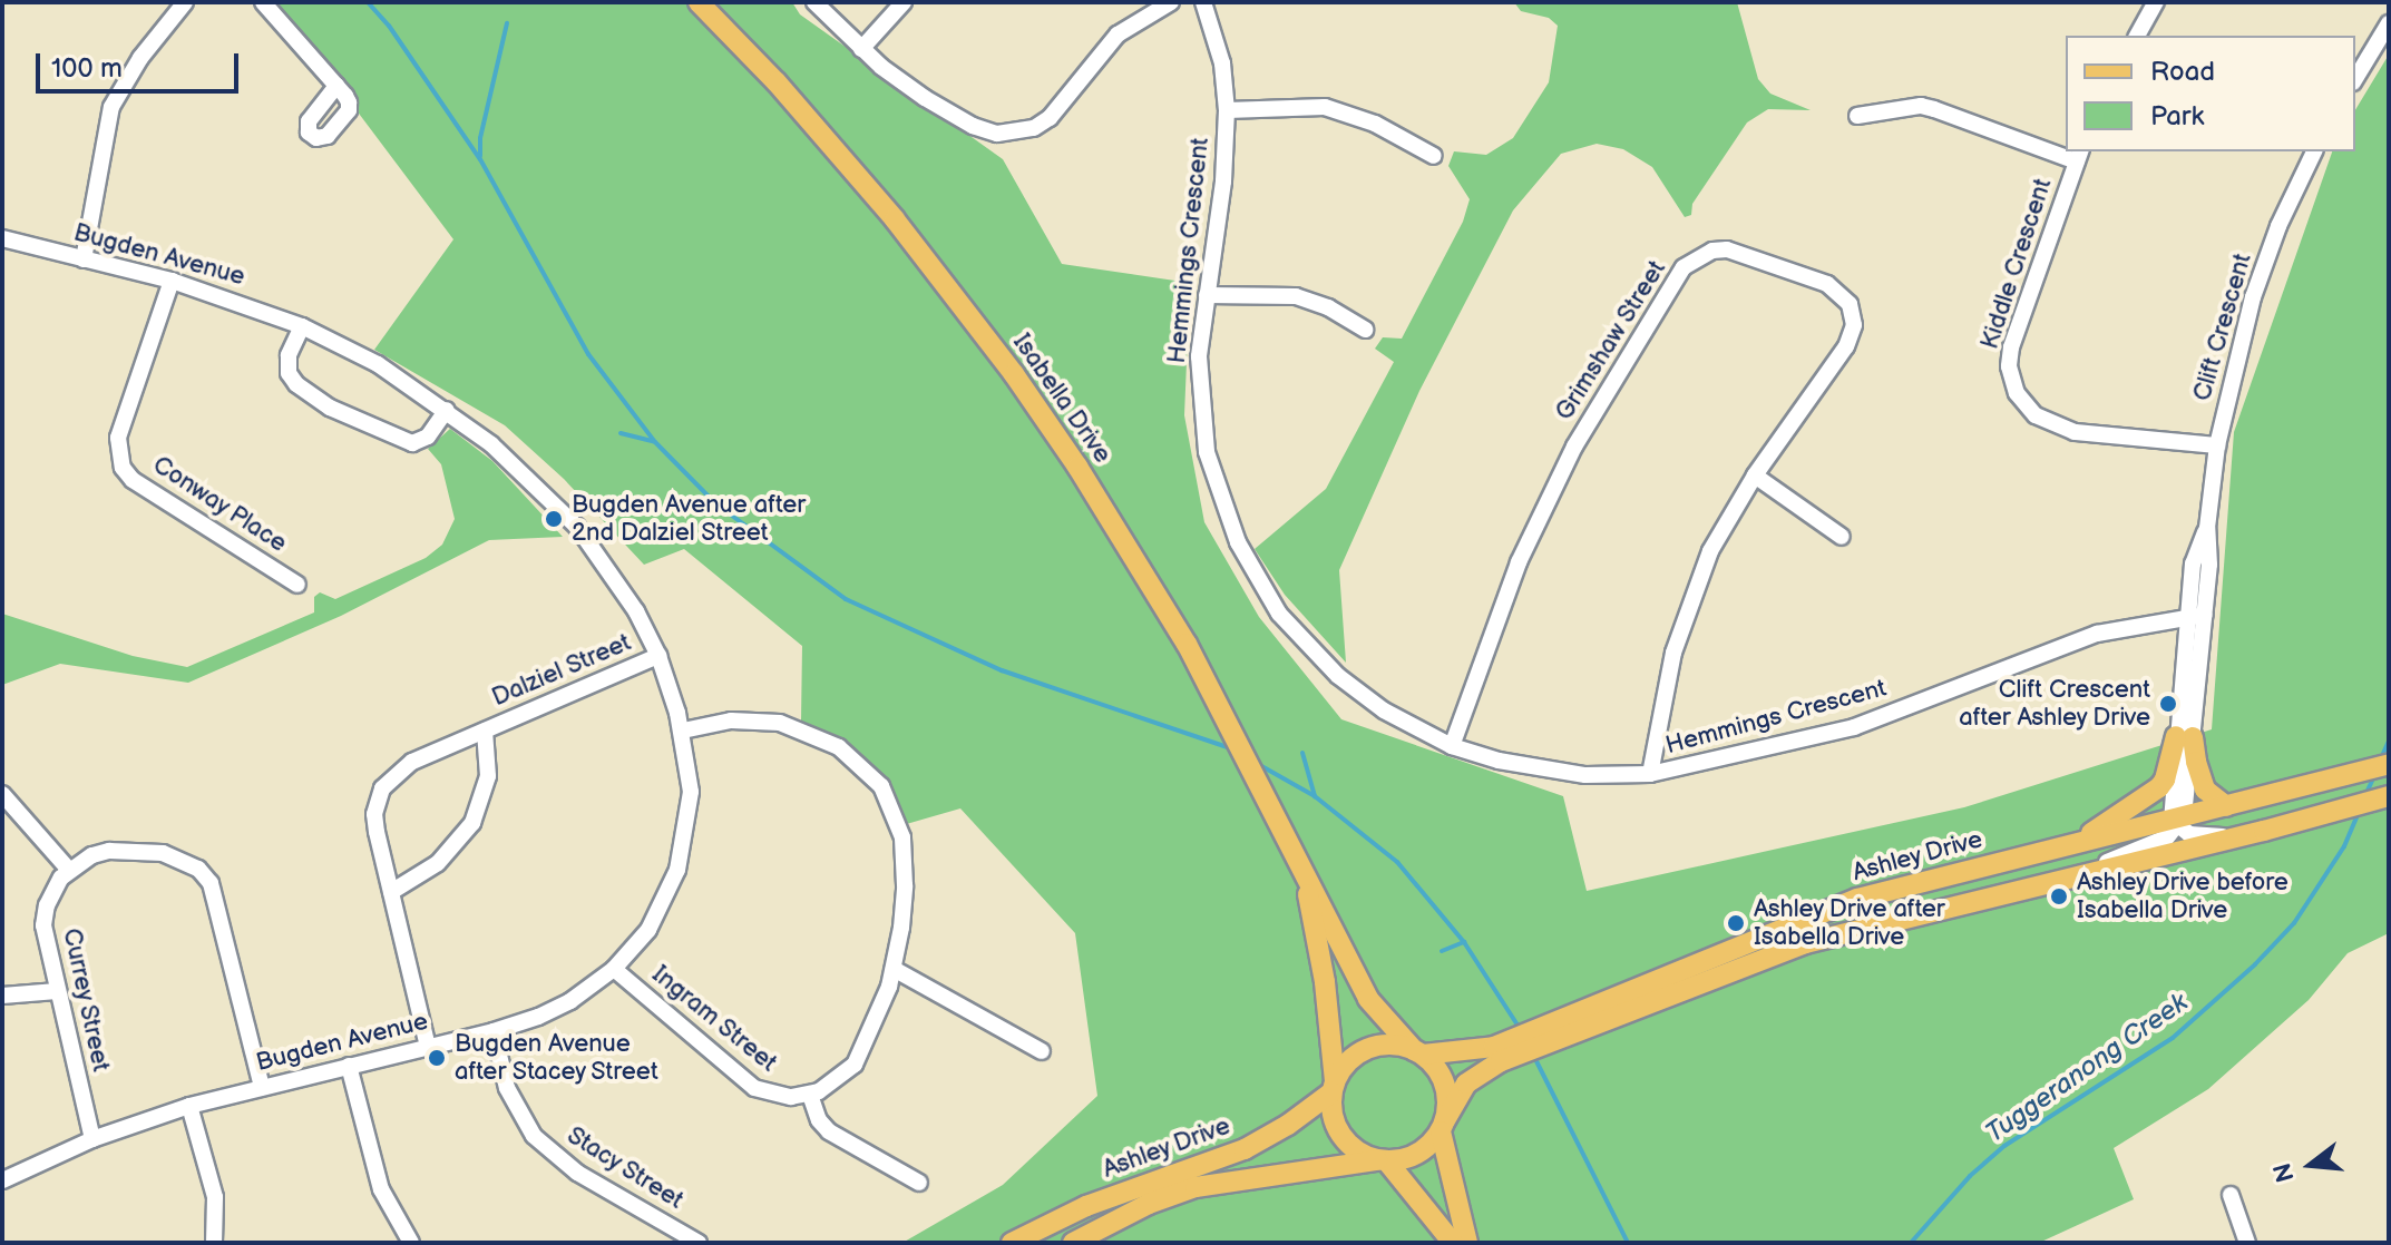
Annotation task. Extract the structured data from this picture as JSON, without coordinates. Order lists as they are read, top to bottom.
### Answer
{
  "streets": {
    "main road": ["Isabella Drive", "Ashley Drive"],
    "street": [
      "Hemmings Crescent",
      "Bugden Avenue",
      "Kiddle Crescent",
      "Clift Crescent",
      "Grimshaw Street",
      "Conway Place",
      "Dalziel Street",
      "Currey Street",
      "Ingram Street",
      "Stacy Street"
    ]
  },
  "crossings": [
    ["Hemmings Crescent", "Clift Crescent"],
    ["Hemmings Crescent", "Grimshaw Street"],
    ["Bugden Avenue", "Conway Place"],
    ["Bugden Avenue", "Dalziel Street"],
    ["Bugden Avenue", "Currey Street"],
    ["Bugden Avenue", "Ingram Street"],
    ["Bugden Avenue", "Stacy Street"],
    ["Kiddle Crescent", "Clift Crescent"],
    ["Clift Crescent", "Ashley Drive"],
    ["Isabella Drive", "Ashley Drive"]
  ],
  "water": ["Tuggeranong Creek"],
  "places": [
    "Bugden Avenue after 2nd Dalziel Street",
    "Clift Crescent after Ashley Drive",
    "Ashley Drive before Isabella Drive",
    "Ashley Drive after Isabella Drive",
    "Bugden Avenue after Stacey Street"
  ],
  "legend": ["Road", "Park"],
  "scale_bar": "100 m",
  "north": "left"
}
